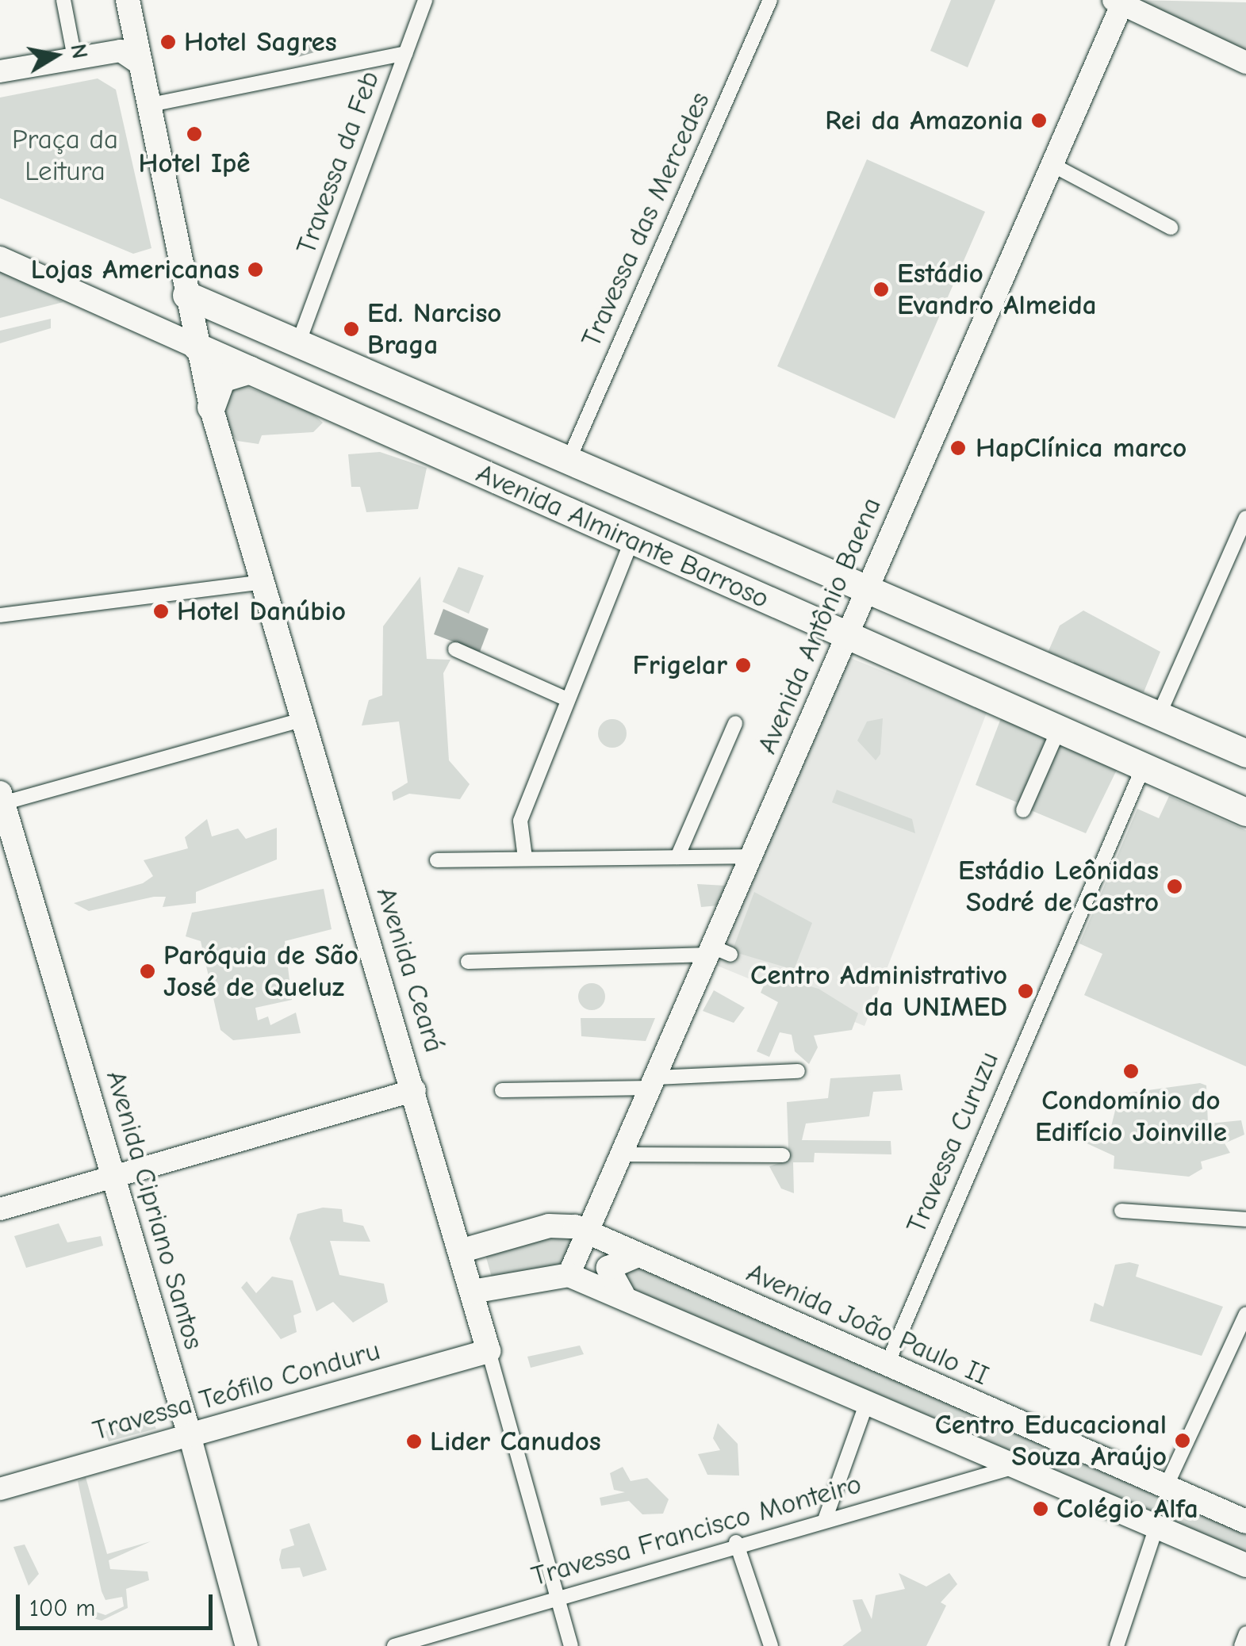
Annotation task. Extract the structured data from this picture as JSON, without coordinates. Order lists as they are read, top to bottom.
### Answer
{
  "streets": {
    "highway": ["Avenida Almirante Barroso"],
    "main road": [
      "Avenida Ceará",
      "Avenida Cipriano Santos",
      "Avenida João Paulo II",
      "Travessa Teófilo Conduru"
    ],
    "street": [
      "Travessa da Feb",
      "Travessa das Mercedes",
      "Avenida Antônio Baena",
      "Travessa Curuzu",
      "Travessa Francisco Monteiro"
    ]
  },
  "crossings": [
    ["Travessa da Feb", "Avenida Almirante Barroso"],
    ["Travessa das Mercedes", "Avenida Almirante Barroso"],
    ["Avenida Almirante Barroso", "Avenida Antônio Baena"],
    ["Avenida Almirante Barroso", "Avenida Ceará"],
    ["Avenida Almirante Barroso", "Travessa Curuzu"],
    ["Avenida Antônio Baena", "Avenida João Paulo II"],
    ["Avenida Ceará", "Avenida João Paulo II"],
    ["Avenida Ceará", "Travessa Teófilo Conduru"],
    ["Avenida Ceará", "Travessa Francisco Monteiro"],
    ["Travessa Curuzu", "Avenida João Paulo II"],
    ["Avenida Cipriano Santos", "Travessa Teófilo Conduru"]
  ],
  "parks": ["Praça da Leitura"],
  "places": [
    "Hotel Sagres",
    "Rei da Amazonia",
    "Hotel Ipê",
    "Lojas Americanas",
    "Estádio Evandro Almeida",
    "Ed. Narciso Braga",
    "HapClínica marco",
    "Hotel Danúbio",
    "Frigelar",
    "Estádio Leônidas Sodré de Castro",
    "Paróquia de São José de Queluz",
    "Centro Administrativo da UNIMED",
    "Condomínio do Edifício Joinville",
    "Centro Educacional Souza Araújo",
    "Lider Canudos",
    "Colégio Alfa"
  ],
  "scale_bar": "100 m",
  "north": "right"
}
